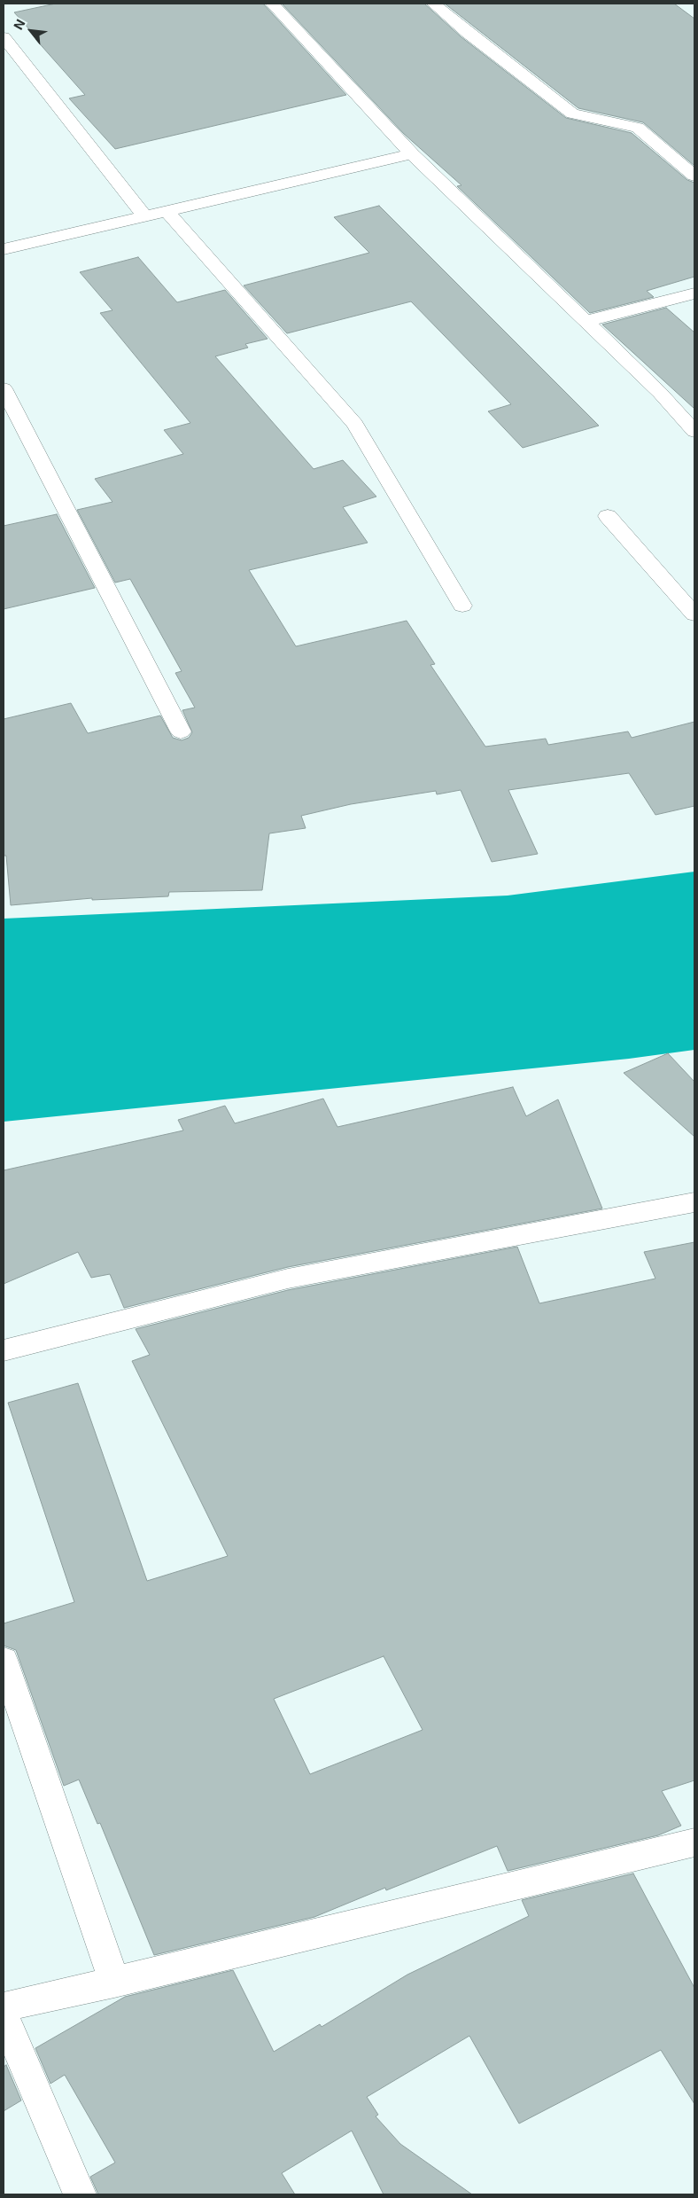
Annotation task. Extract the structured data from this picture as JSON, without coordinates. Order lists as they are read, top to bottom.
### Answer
{
  "north": "top left"
}
